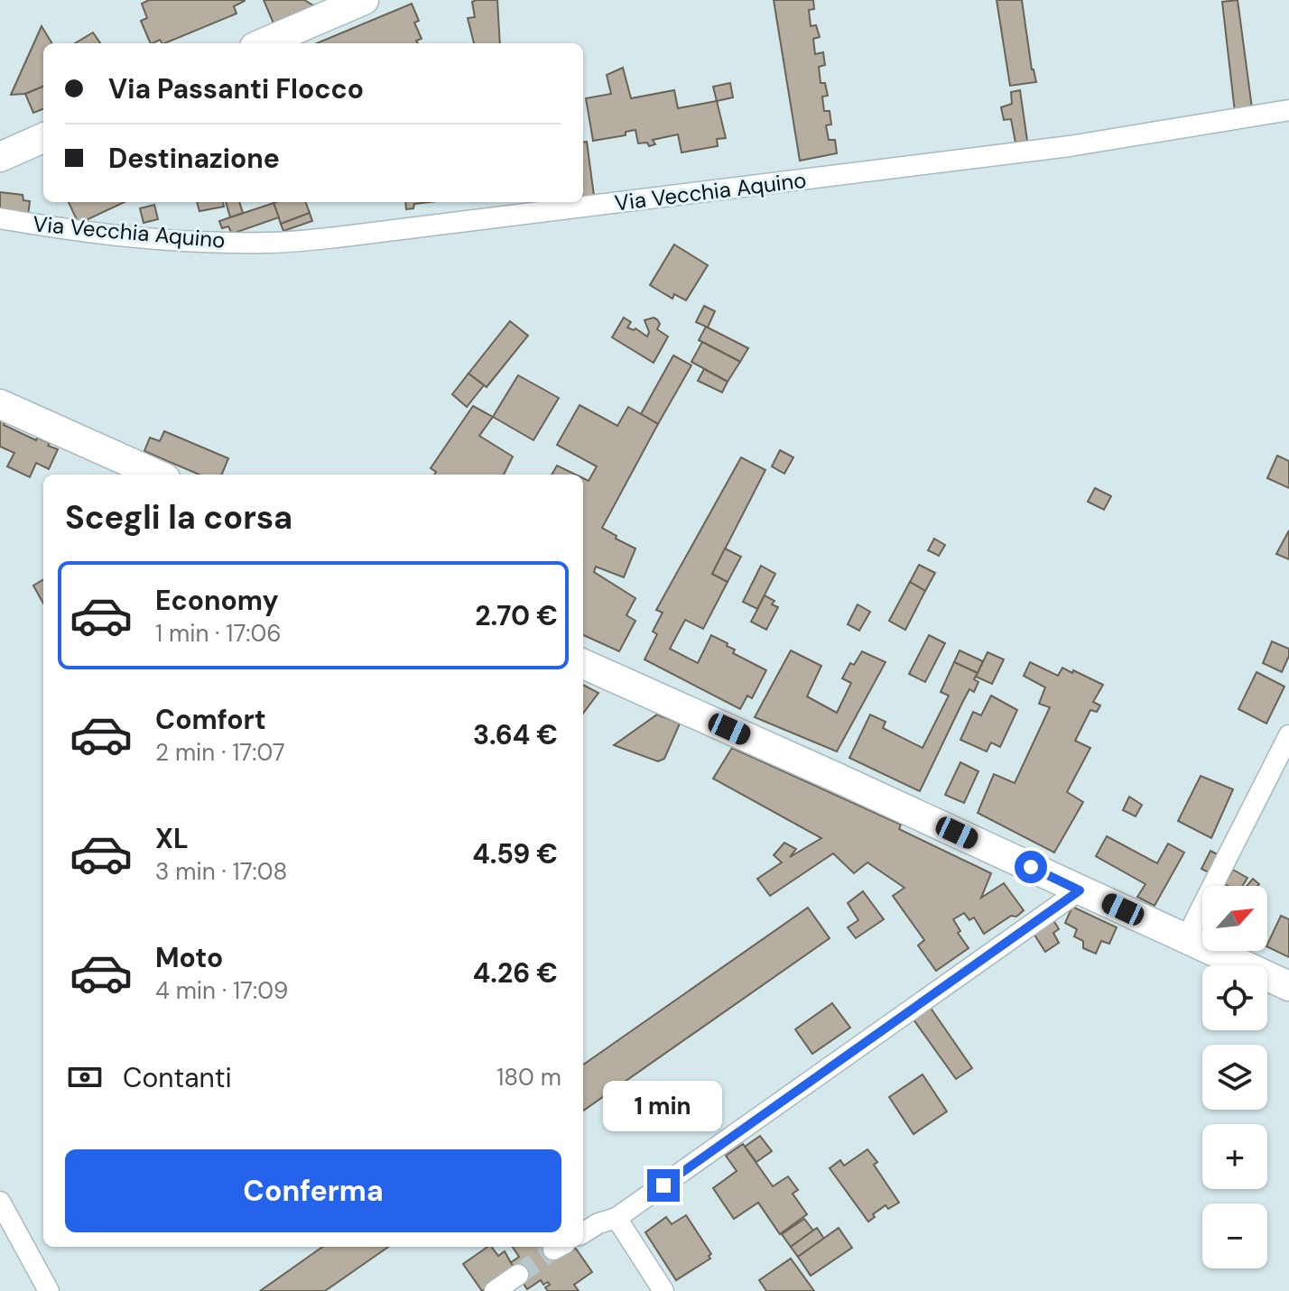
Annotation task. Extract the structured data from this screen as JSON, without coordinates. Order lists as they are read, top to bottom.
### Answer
{
  "streets": {
    "street": ["Via Vecchia Aquino"]
  },
  "north": "top right",
  "page": {
    "banner": ["Via Passanti Flocco", "Destinazione"],
    "heading": "Scegli la corsa",
    "list": [
      {
        "name": "Economy",
        "note": "1 min · 17:06",
        "value": "2.70 €"
      },
      {
        "name": "Comfort",
        "note": "2 min · 17:07",
        "value": "3.64 €"
      },
      {
        "name": "XL",
        "note": "3 min · 17:08",
        "value": "4.59 €"
      },
      {
        "name": "Moto",
        "note": "4 min · 17:09",
        "value": "4.26 €"
      }
    ],
    "map_buttons": ["+", "−"],
    "pay": ["Contanti", "180 m"],
    "bubble": "1 min",
    "buttons": "Conferma"
  }
}
